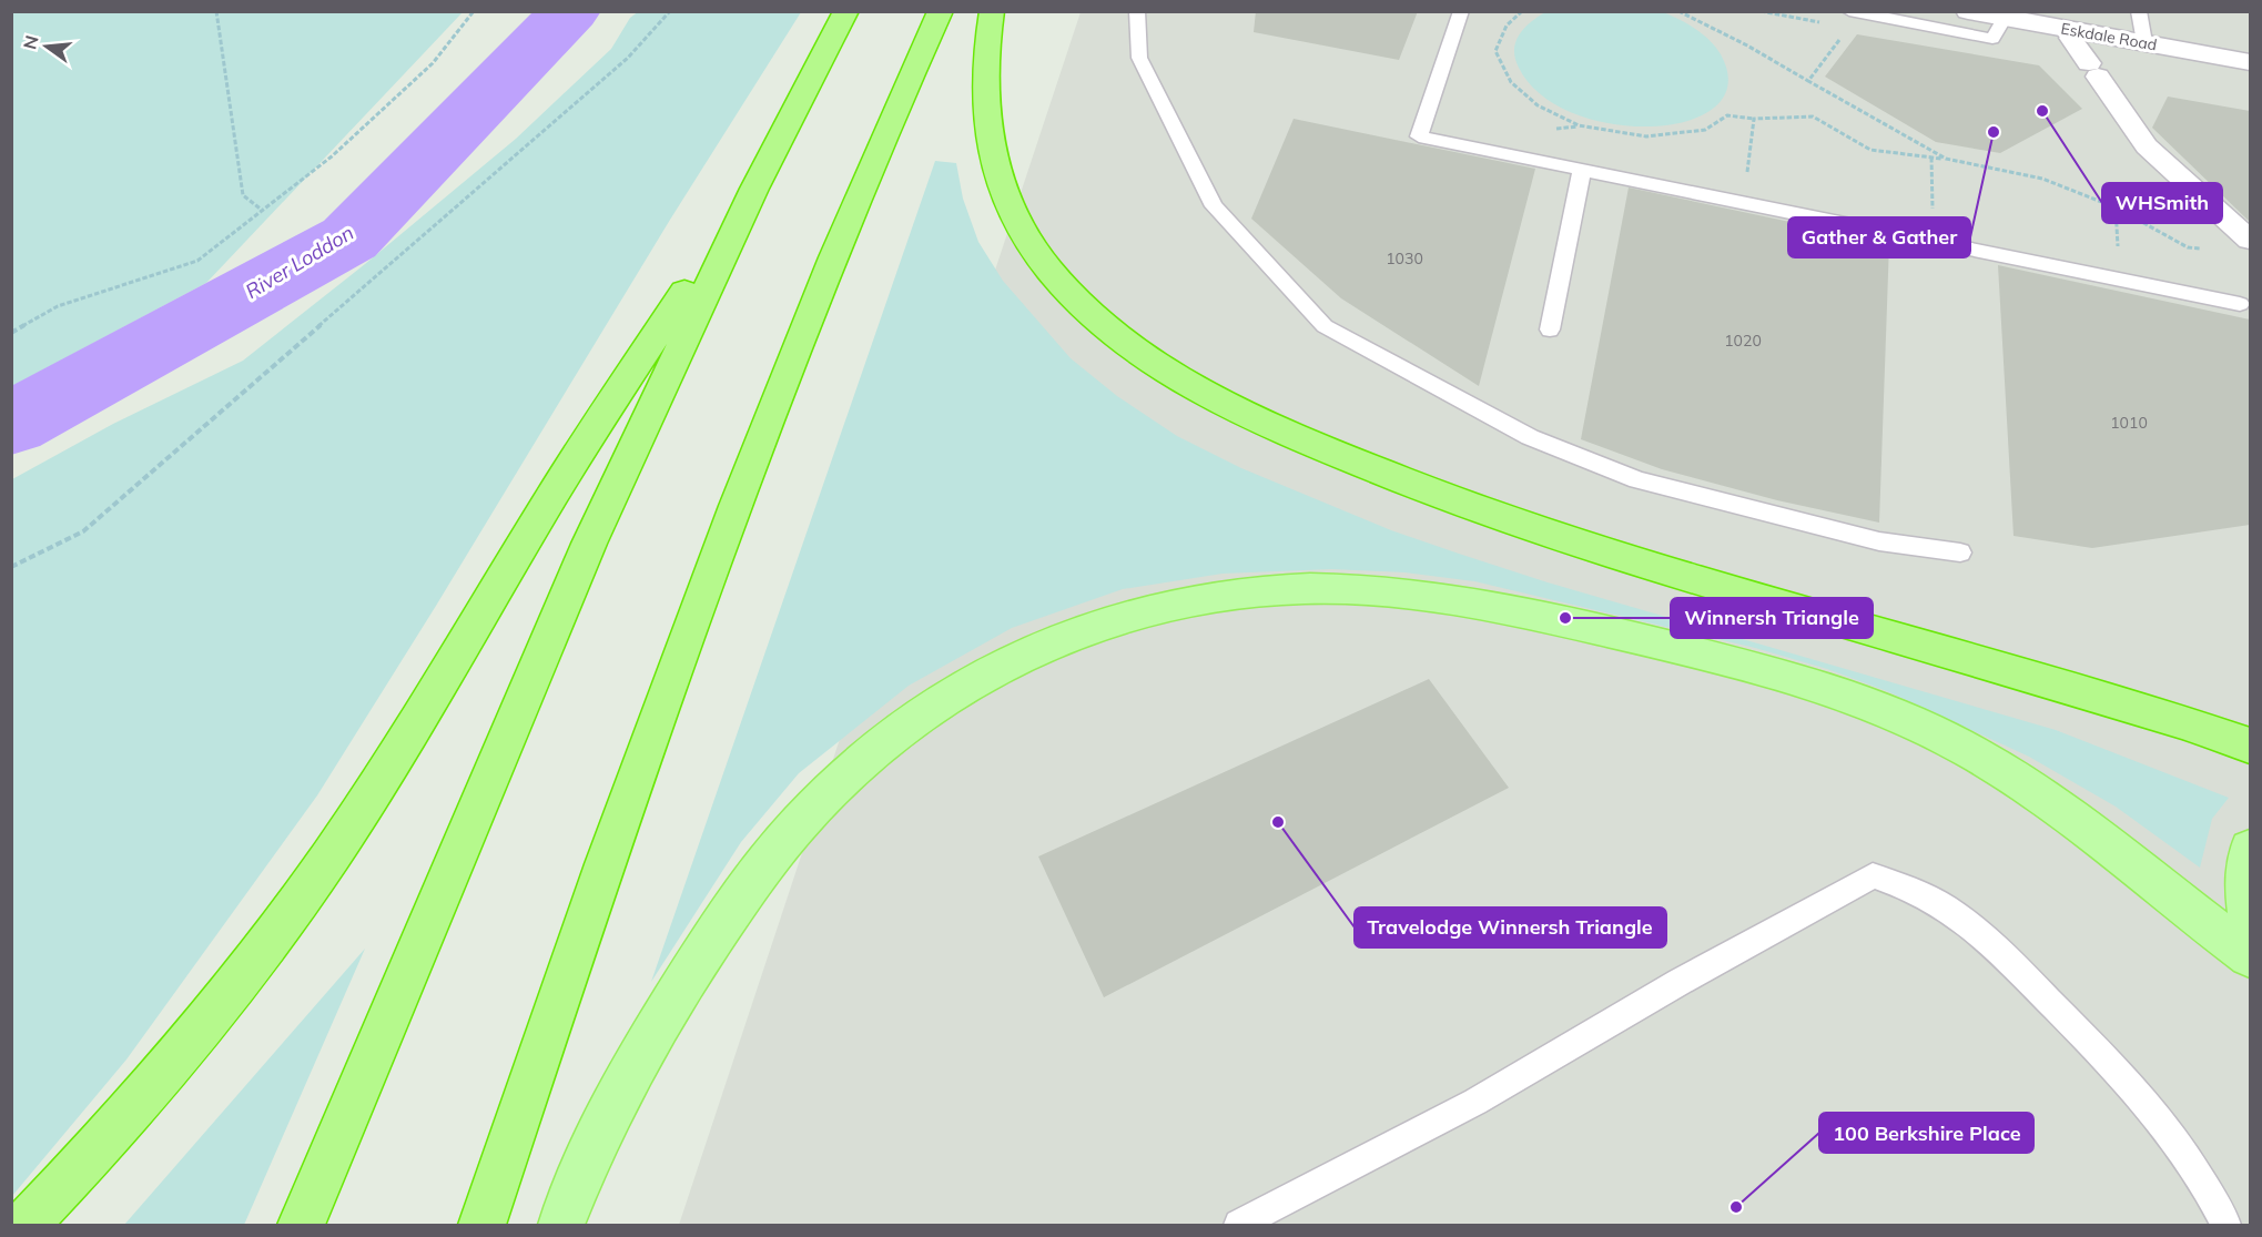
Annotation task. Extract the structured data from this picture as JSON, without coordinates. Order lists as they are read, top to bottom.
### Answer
{
  "streets": {
    "street": ["Eskdale Road"]
  },
  "water": ["River Loddon"],
  "places": [
    "WHSmith",
    "Gather & Gather",
    "Winnersh Triangle",
    "Travelodge Winnersh Triangle",
    "100 Berkshire Place"
  ],
  "house_numbers": ["1030", "1020", "1010"],
  "north": "left"
}
